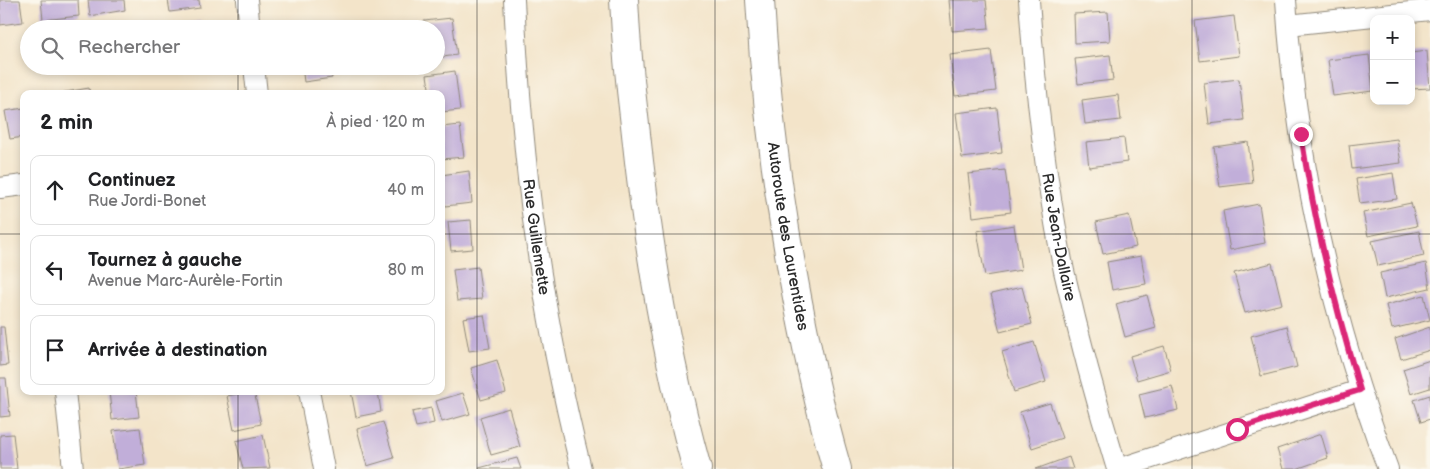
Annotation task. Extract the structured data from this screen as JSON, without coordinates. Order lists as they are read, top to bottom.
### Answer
{
  "streets": {
    "highway": ["Autoroute des Laurentides"],
    "street": ["Rue Guillemette", "Rue Jean-Dallaire"]
  },
  "page": {
    "map_buttons": ["+", "−"],
    "search": "Rechercher",
    "heading": ["2 min", "À pied · 120 m"],
    "list": [
      ["Continuez", "Rue Jordi-Bonet", "40 m"],
      ["Tournez à gauche", "Avenue Marc-Aurèle-Fortin", "80 m"],
      "Arrivée à destination"
    ]
  }
}
